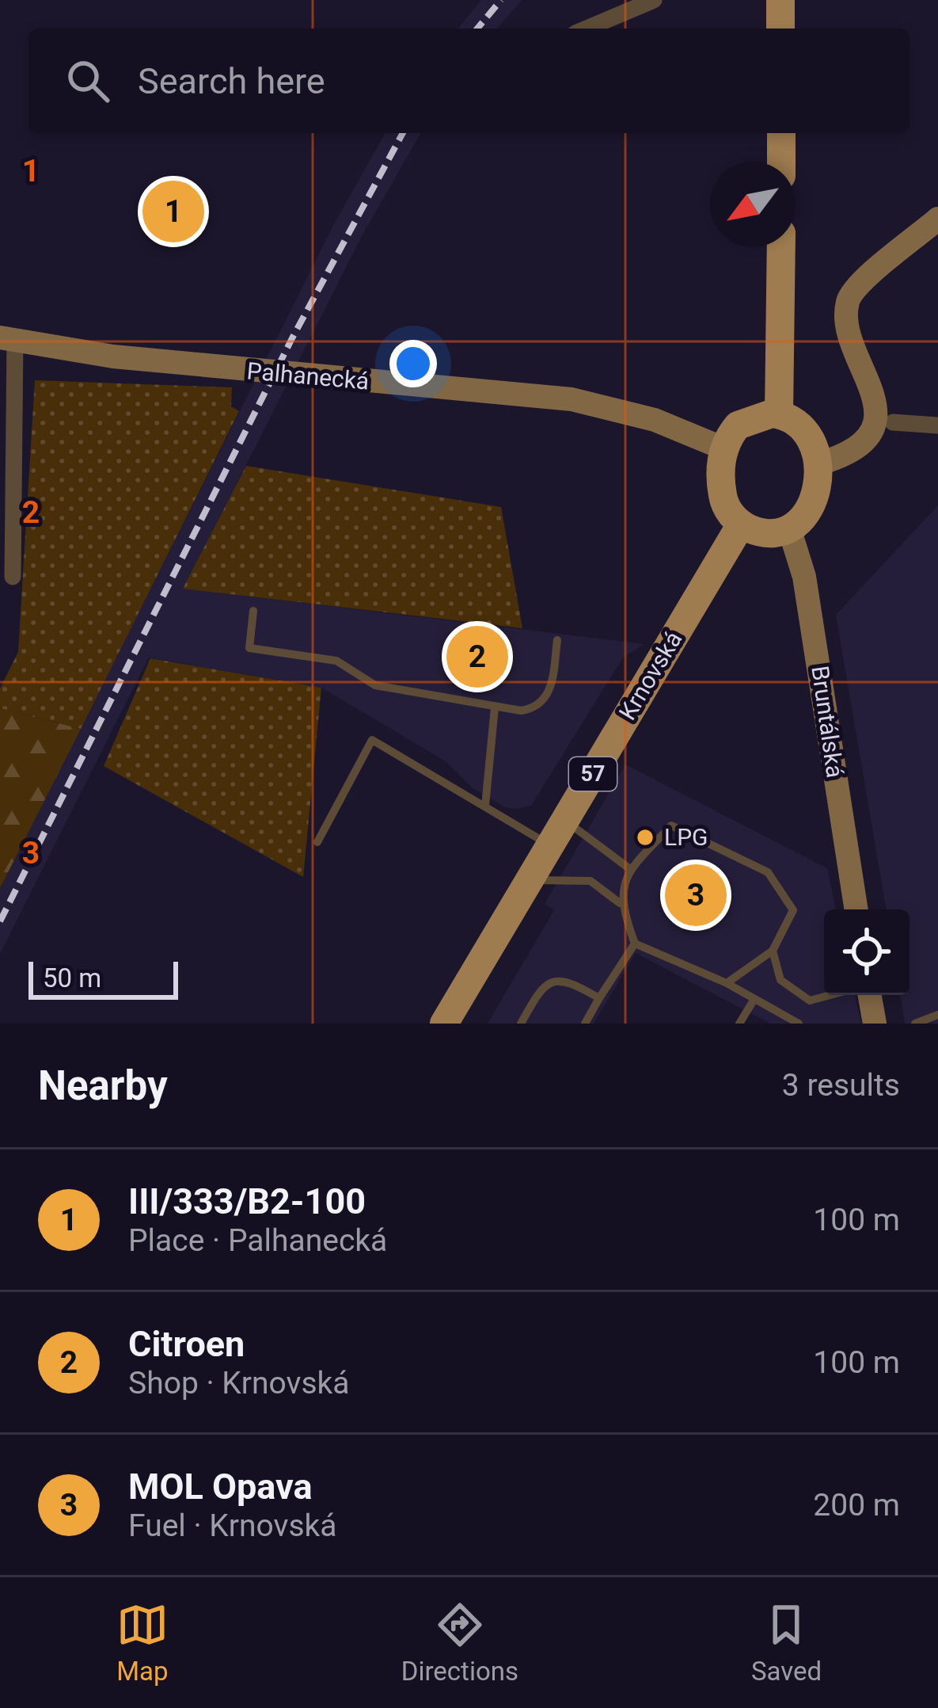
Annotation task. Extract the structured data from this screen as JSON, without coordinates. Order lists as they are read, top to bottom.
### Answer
{
  "streets": {
    "main road": ["Krnovská", "57"],
    "street": ["Palhanecká", "Bruntálská"]
  },
  "crossings": [
    ["Palhanecká", "Krnovská"],
    ["Palhanecká", "Bruntálská"],
    ["Krnovská", "Bruntálská"]
  ],
  "places": ["LPG"],
  "scale_bar": "50 m",
  "north": "bottom left",
  "page": {
    "search": "Search here",
    "pins": ["1", "2", "3"],
    "scale": "50 m",
    "heading": ["Nearby", "3 results"],
    "list": [
      {
        "mark": "1",
        "name": "III/333/B2-100",
        "note": "Place · Palhanecká",
        "value": "100 m"
      },
      {
        "mark": "2",
        "name": "Citroen",
        "note": "Shop · Krnovská",
        "value": "100 m"
      },
      {
        "mark": "3",
        "name": "MOL Opava",
        "note": "Fuel · Krnovská",
        "value": "200 m"
      }
    ],
    "nav": ["Map", "Directions", "Saved"]
  },
  "grid": {
    "rows": ["1", "2", "3"]
  }
}
